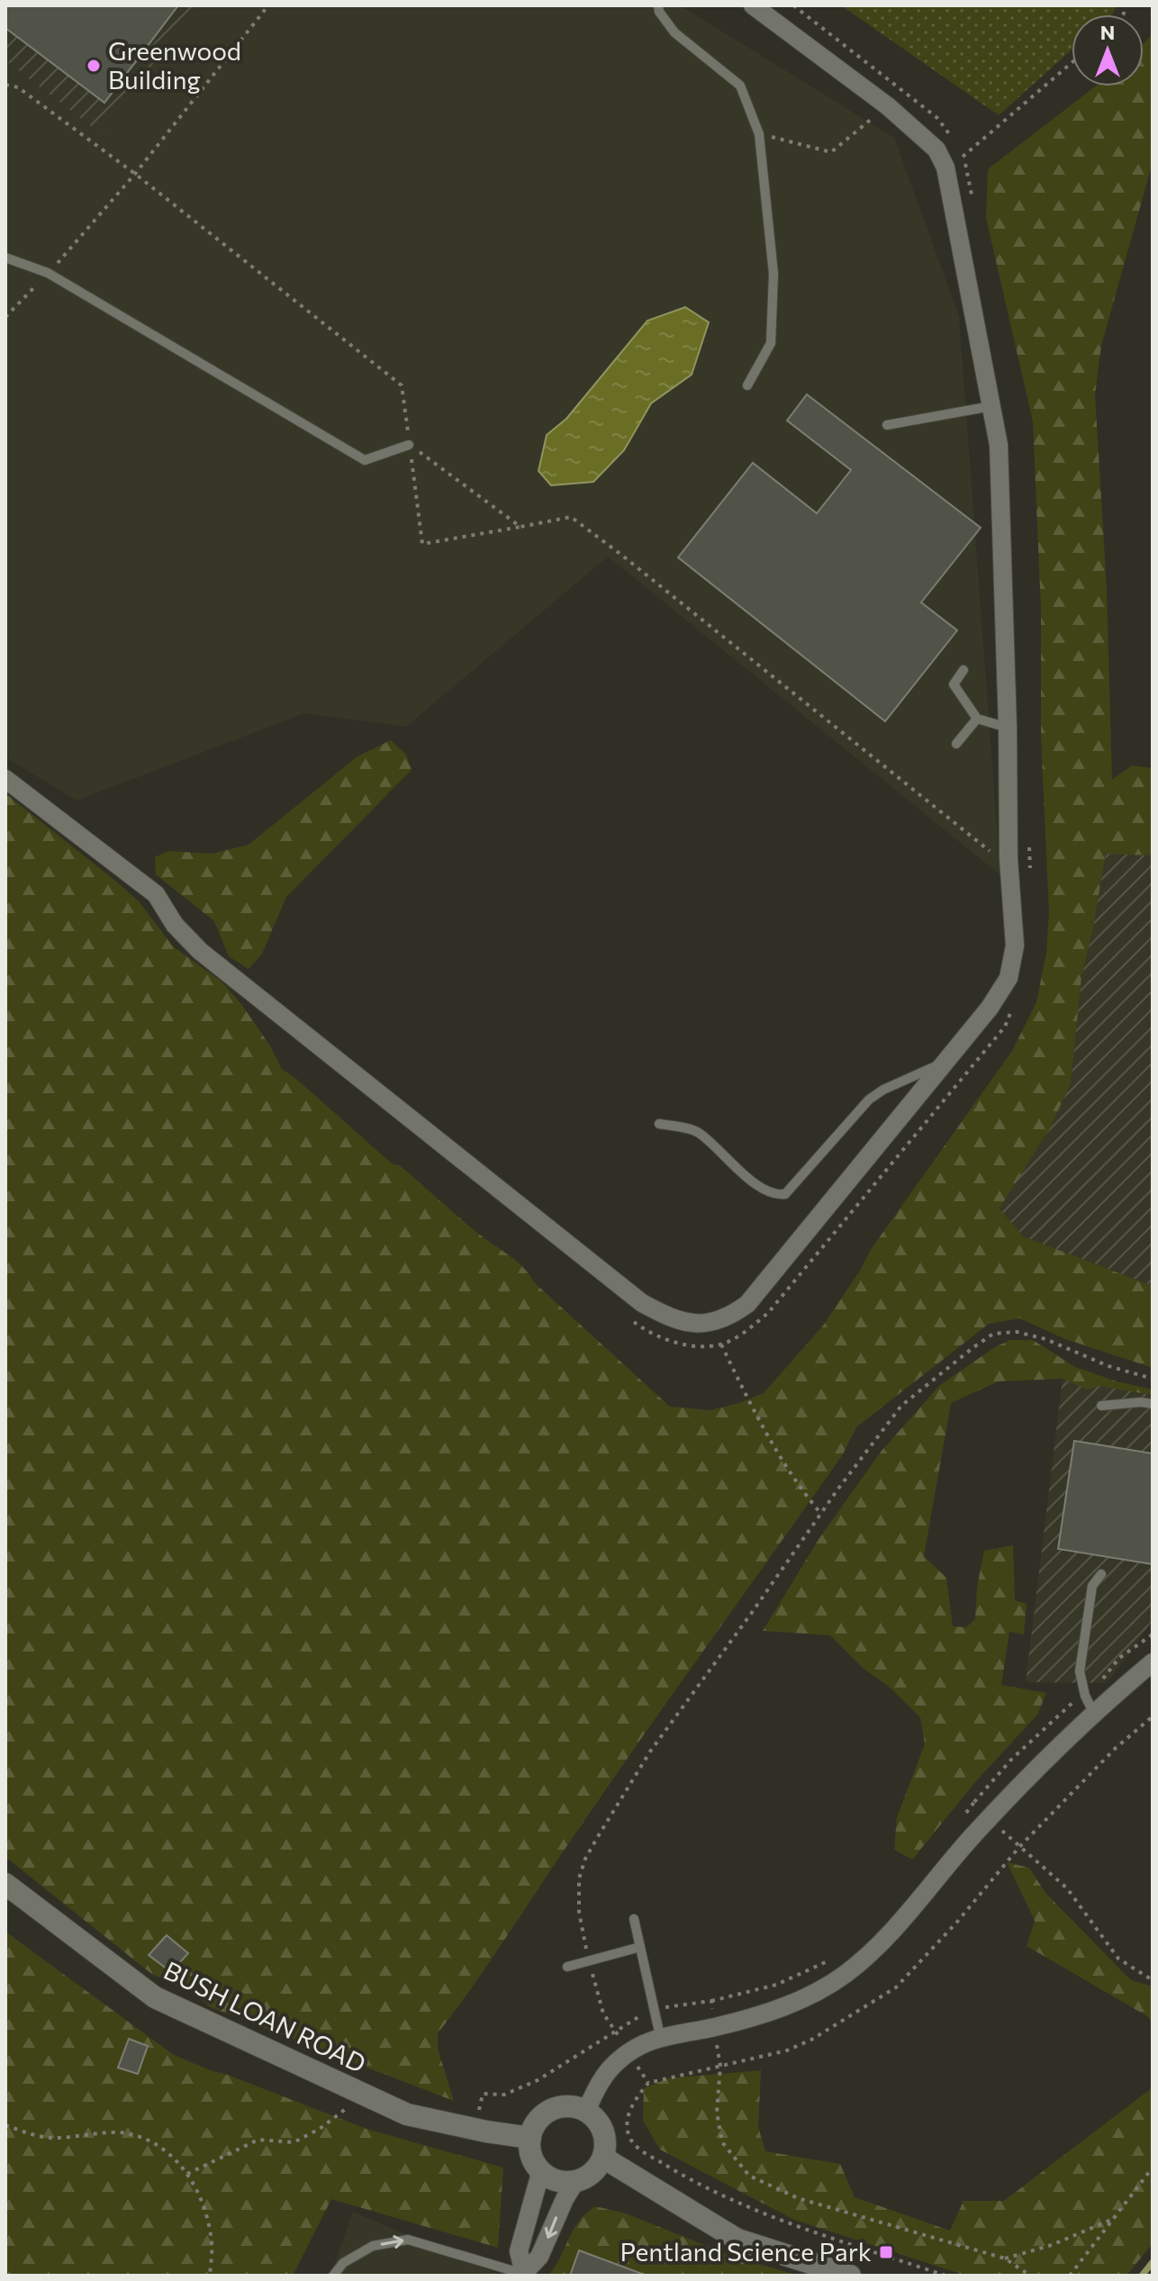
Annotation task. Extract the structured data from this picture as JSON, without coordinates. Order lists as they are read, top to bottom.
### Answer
{
  "streets": {
    "street": ["BUSH LOAN ROAD"]
  },
  "places": {
    "other": ["Greenwood Building"],
    "transit": ["Pentland Science Park"]
  },
  "north": "top"
}
